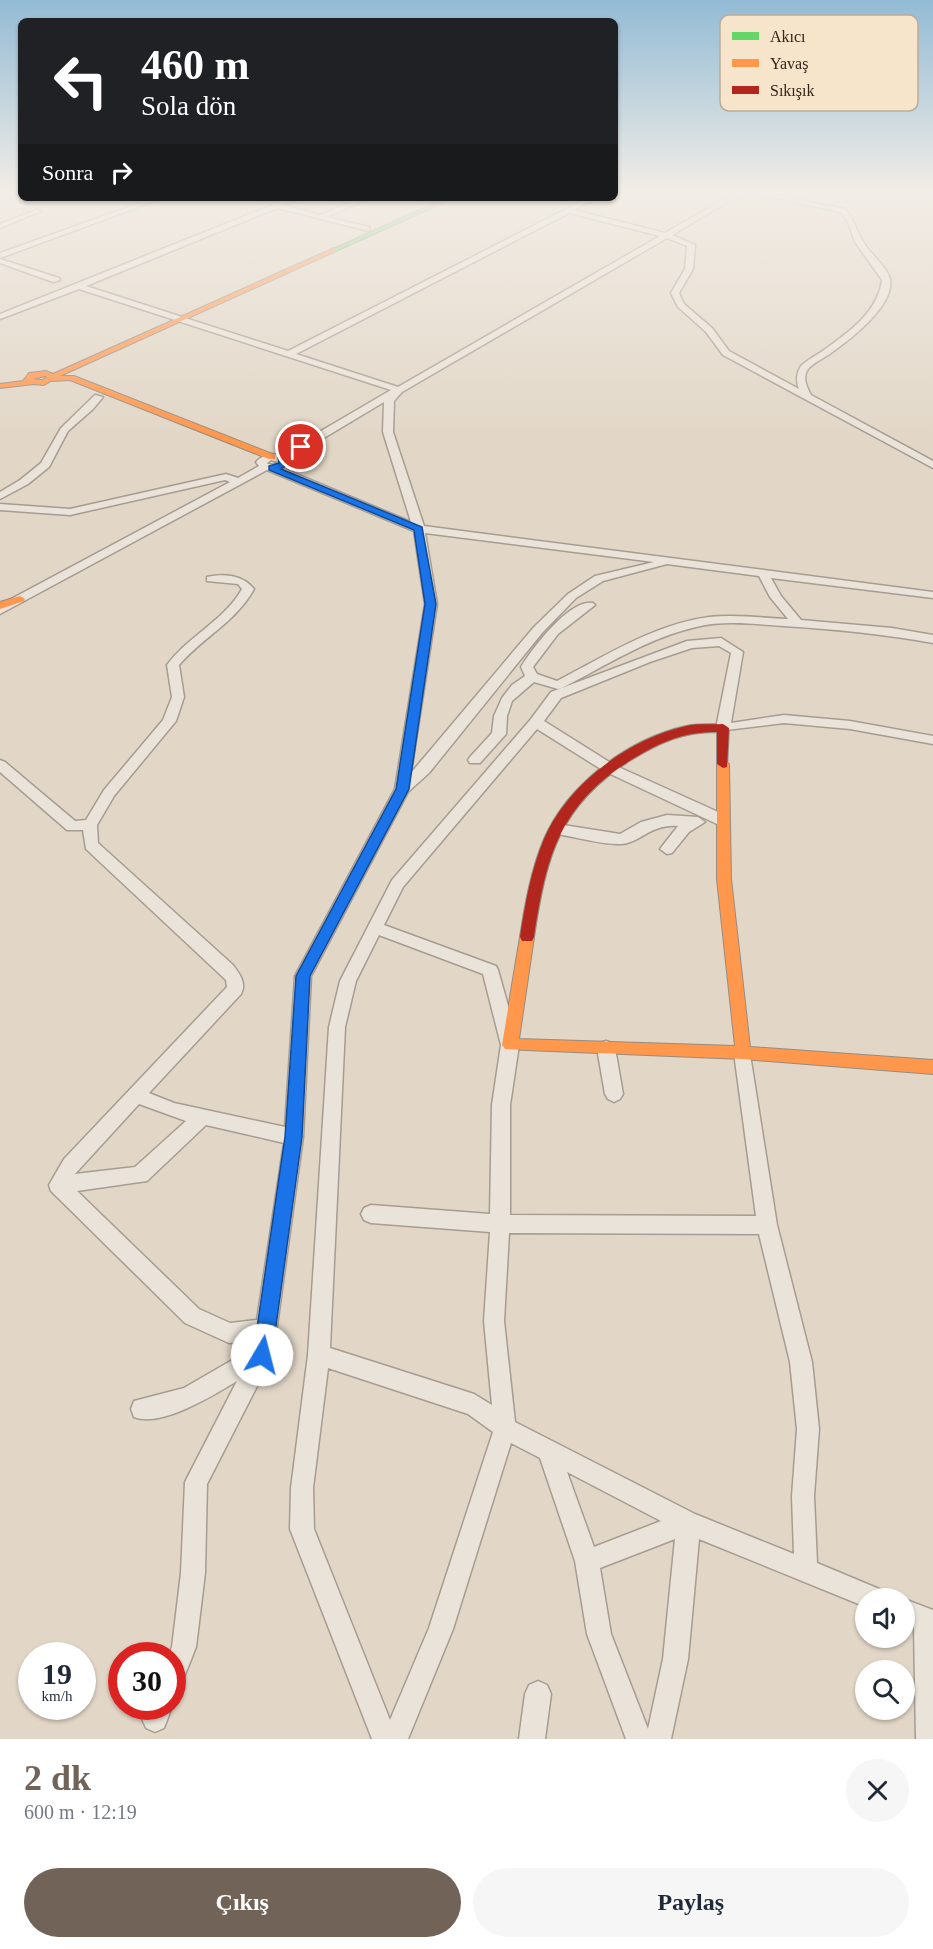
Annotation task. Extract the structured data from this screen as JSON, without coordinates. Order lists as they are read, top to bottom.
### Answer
{
  "legend": ["Akıcı", "Yavaş", "Sıkışık"],
  "page": {
    "turn": ["460 m", "Sola dön"],
    "then": "Sonra",
    "speed": "19 km/h",
    "limit": "30",
    "heading": ["2 dk", "600 m · 12:19"],
    "buttons": ["Çıkış", "Paylaş"]
  }
}
